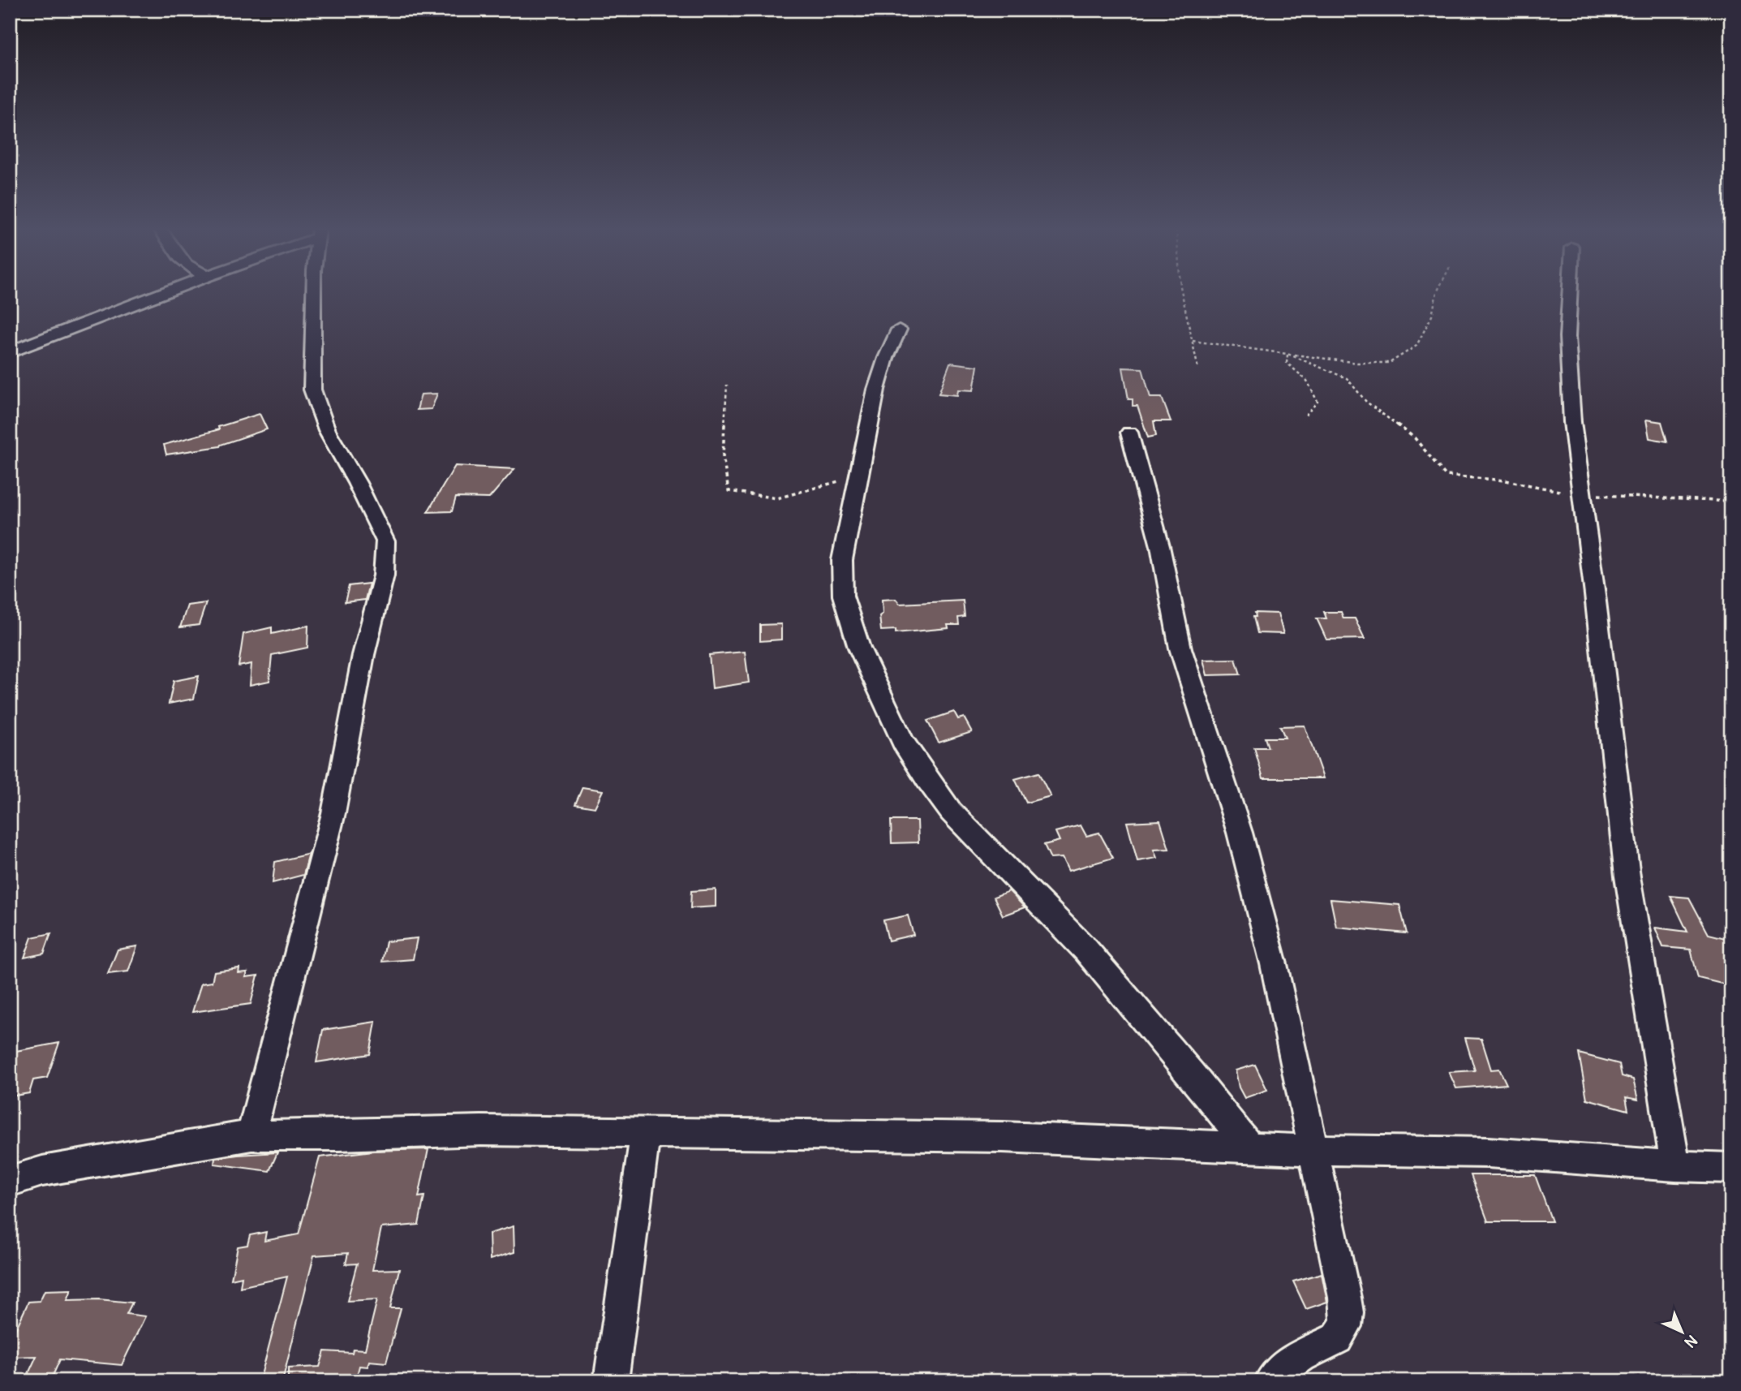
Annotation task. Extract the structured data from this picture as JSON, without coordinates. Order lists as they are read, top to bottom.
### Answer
{
  "north": "bottom right"
}
